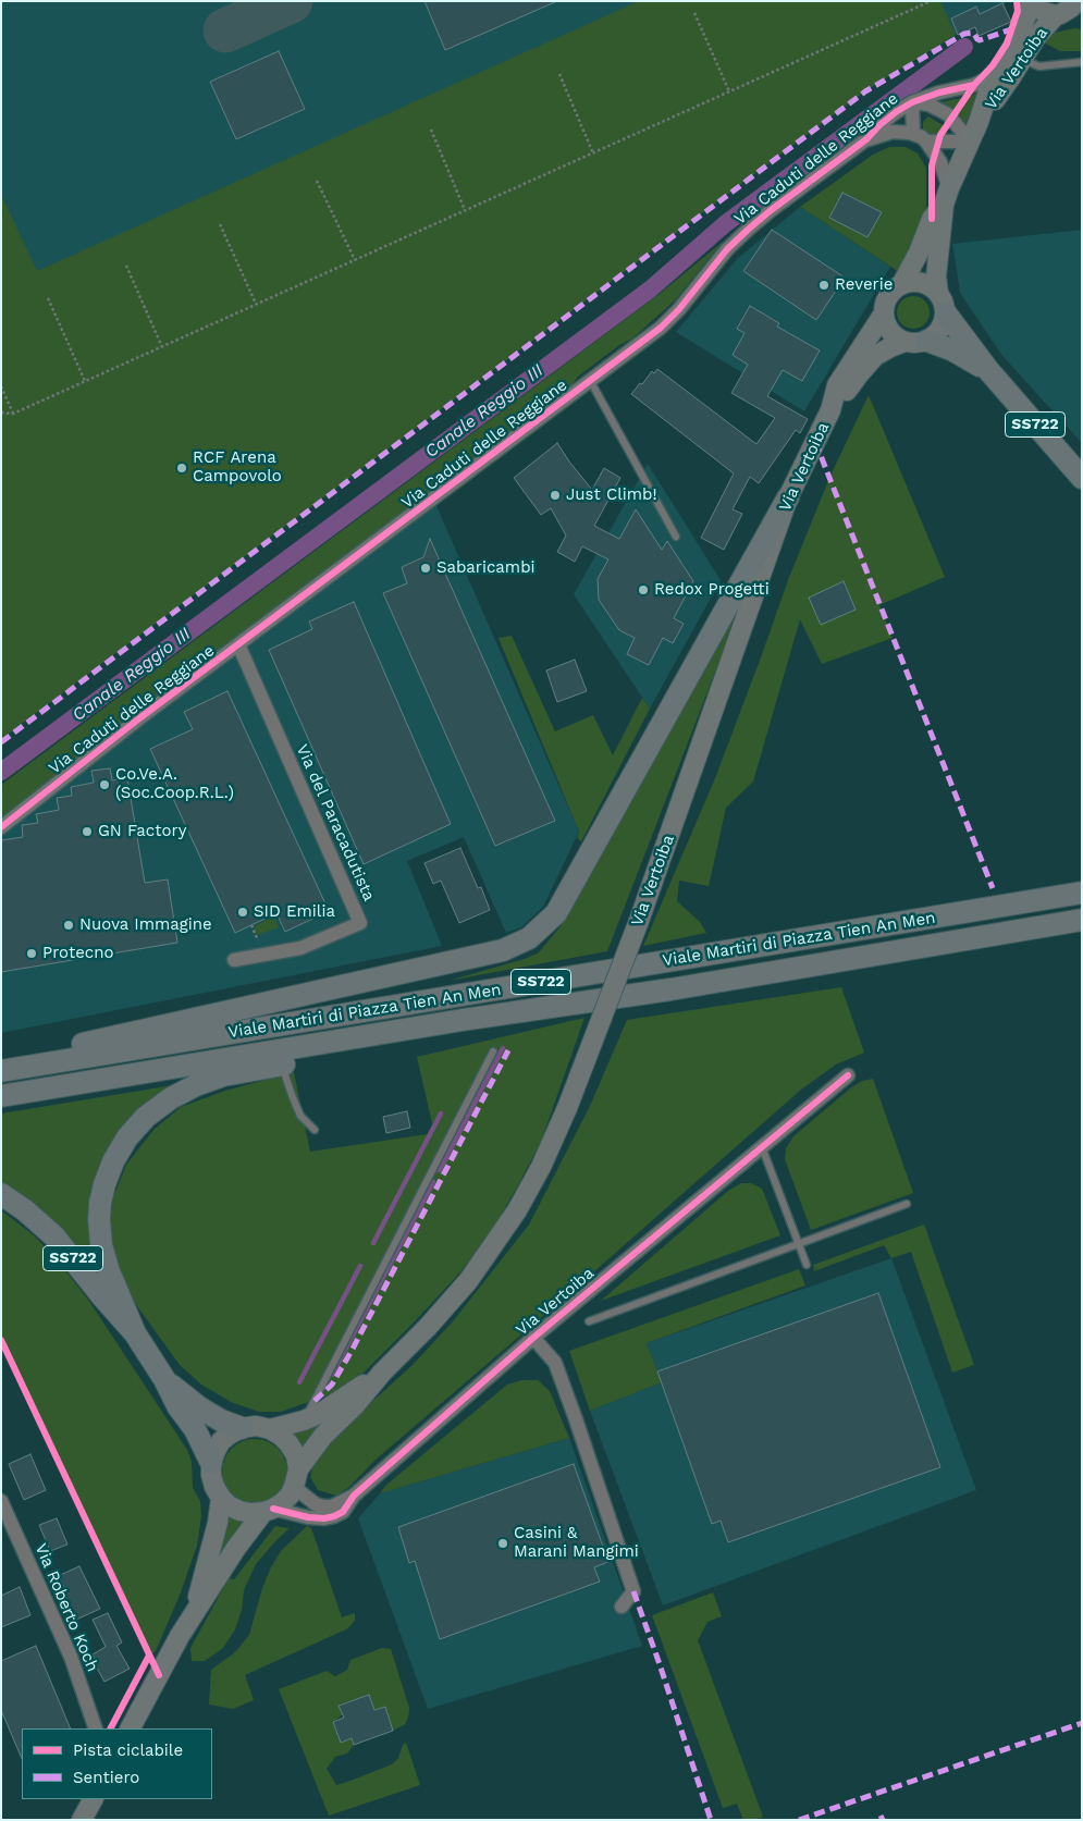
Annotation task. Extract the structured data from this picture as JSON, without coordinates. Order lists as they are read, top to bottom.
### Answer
{
  "streets": {
    "highway": ["SS722", "Viale Martiri di Piazza Tien An Men"],
    "main road": ["Via Vertoiba"],
    "street": ["Via Caduti delle Reggiane", "Via del Paracadutista", "Via Roberto Koch"]
  },
  "crossings": [
    ["Via Vertoiba", "Via Caduti delle Reggiane"],
    ["Via Vertoiba", "SS722"],
    ["Via Caduti delle Reggiane", "Via del Paracadutista"],
    ["SS722", "Viale Martiri di Piazza Tien An Men"]
  ],
  "water": ["Canale Reggio III"],
  "places": [
    "Reverie",
    "RCF Arena Campovolo",
    "Just Climb!",
    "Sabaricambi",
    "Redox Progetti",
    "Co.Ve.A. (Soc.Coop.R.L.)",
    "GN Factory",
    "SID Emilia",
    "Nuova Immagine",
    "Protecno",
    "Casini & Marani Mangimi"
  ],
  "legend": ["Pista ciclabile", "Sentiero"]
}
